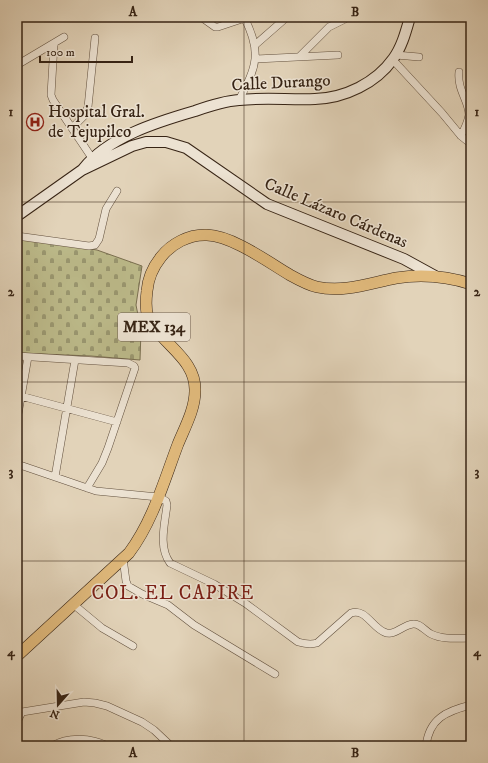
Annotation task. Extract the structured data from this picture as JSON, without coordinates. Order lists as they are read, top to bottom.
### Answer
{
  "streets": {
    "main road": ["MEX 134"],
    "street": ["Calle Durango", "Calle Lázaro Cárdenas"]
  },
  "crossings": [
    ["Calle Durango", "Calle Lázaro Cárdenas"],
    ["Calle Lázaro Cárdenas", "MEX 134"]
  ],
  "districts": ["COL. EL CAPIRE"],
  "places": {
    "hospital": ["Hospital Gral. de Tejupilco"]
  },
  "scale_bar": "100 m",
  "north": "bottom",
  "grid": {
    "columns": ["A", "B"],
    "rows": [
      "1",
      "2",
      "3",
      "4"
    ]
  }
}
